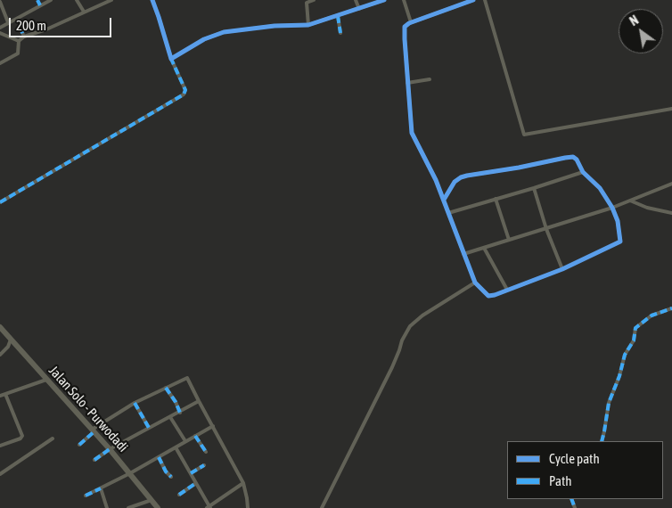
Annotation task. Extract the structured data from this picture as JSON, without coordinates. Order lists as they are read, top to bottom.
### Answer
{
  "streets": {
    "main road": ["Jalan Solo - Purwodadi"]
  },
  "legend": ["Cycle path", "Path"],
  "scale_bar": "200 m",
  "north": "top left"
}
